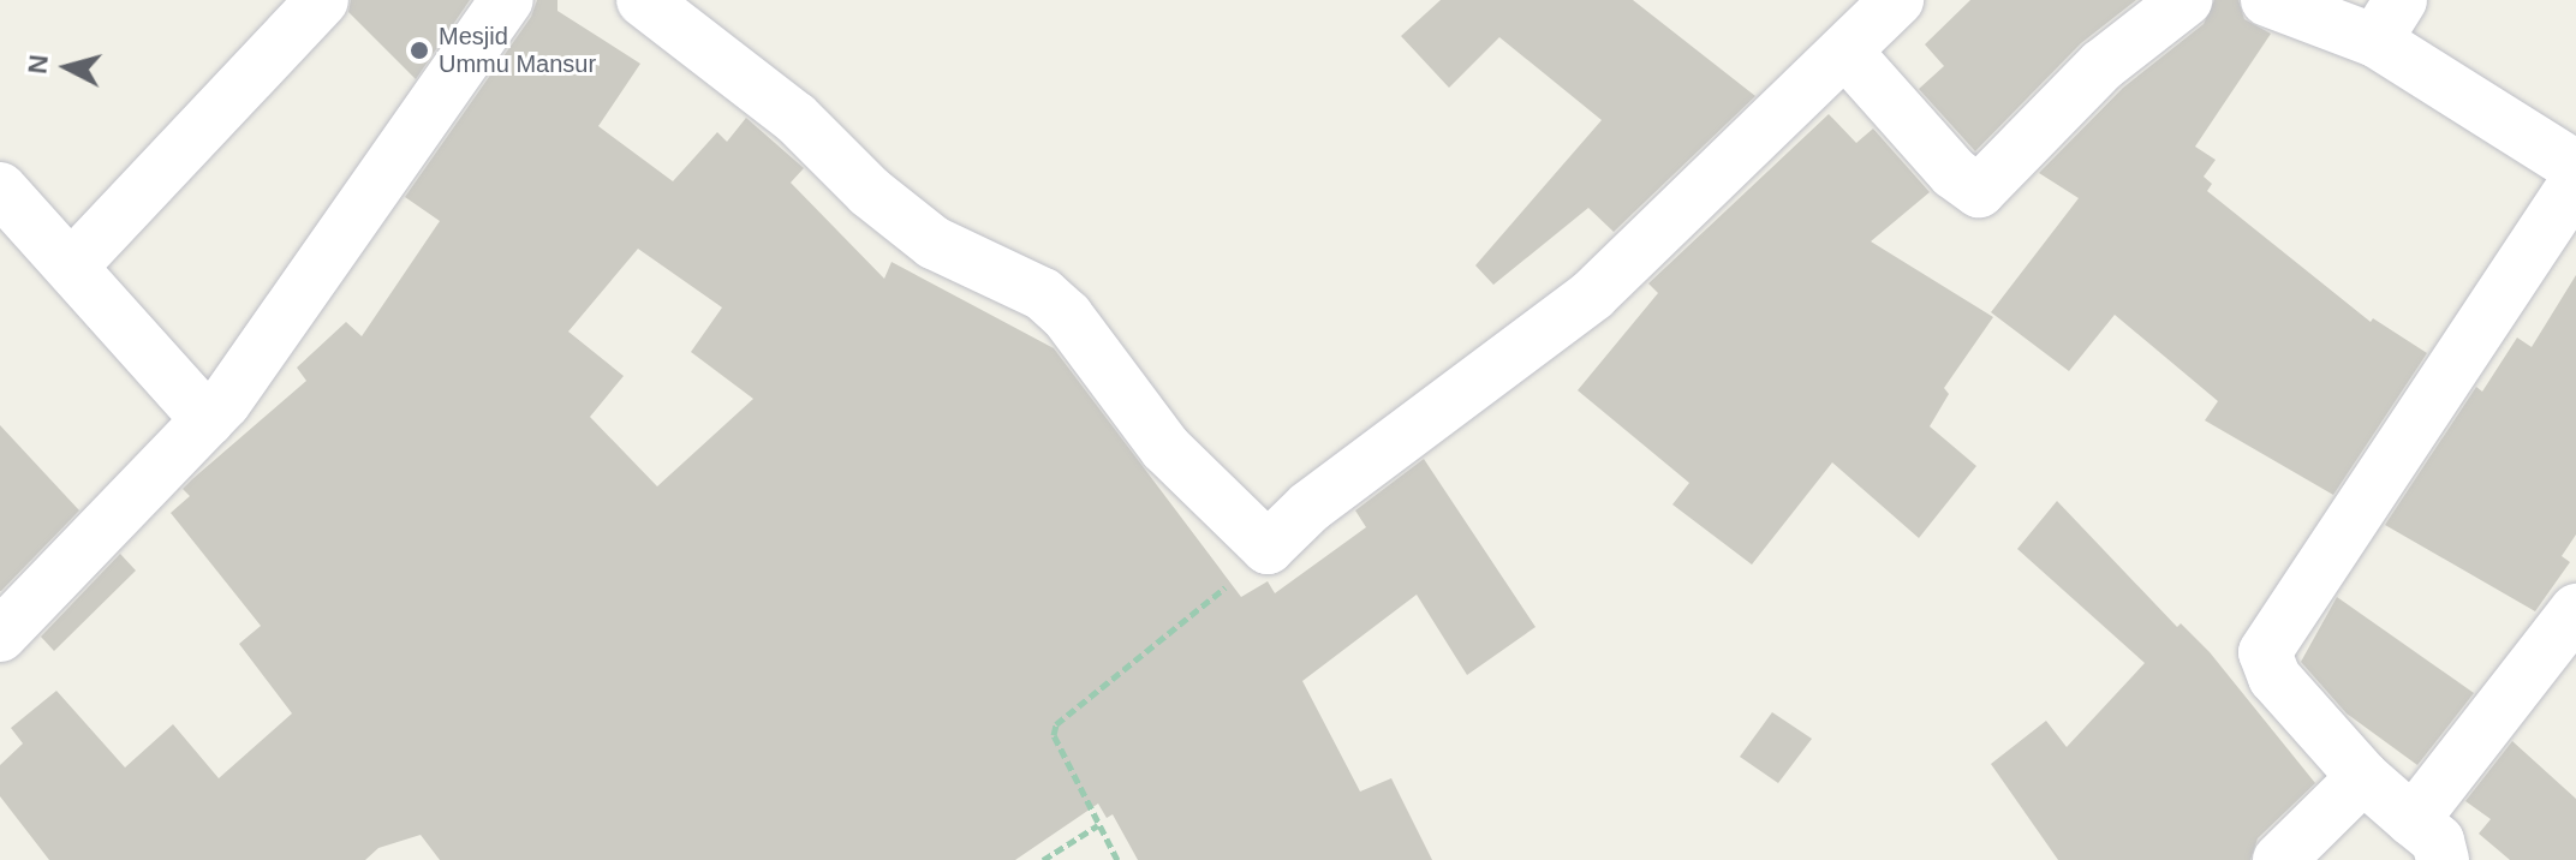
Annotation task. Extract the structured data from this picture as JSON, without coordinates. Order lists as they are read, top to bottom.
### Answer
{
  "places": ["Mesjid Ummu Mansur"],
  "north": "left"
}
